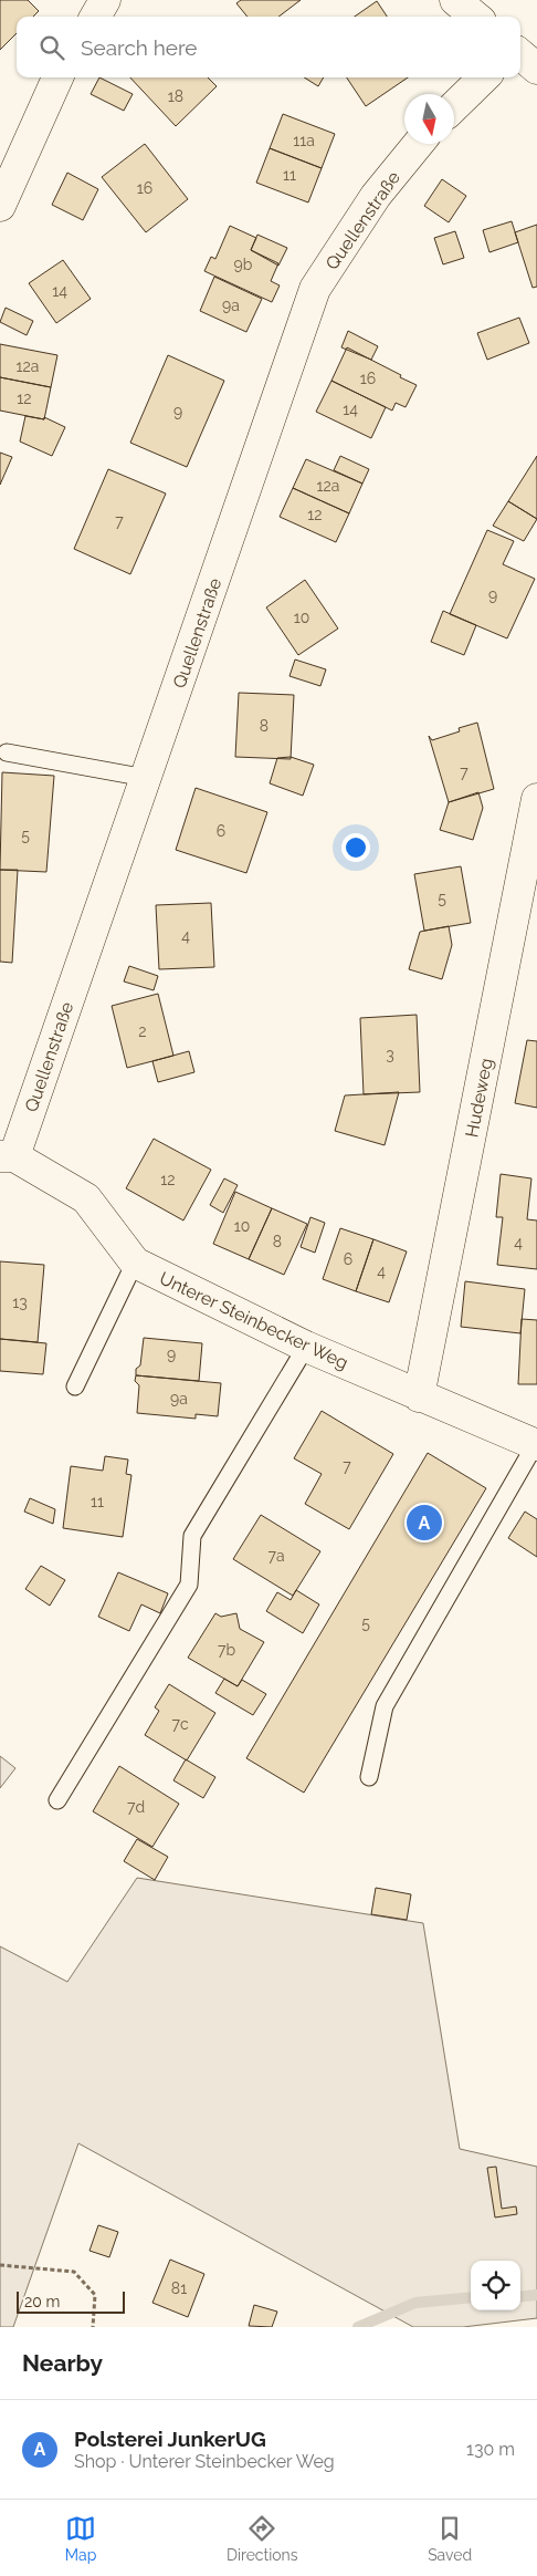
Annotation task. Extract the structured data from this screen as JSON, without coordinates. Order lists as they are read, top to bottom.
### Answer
{
  "streets": {
    "street": ["Quellenstraße", "Hudeweg", "Unterer Steinbecker Weg"]
  },
  "crossings": [
    ["Quellenstraße", "Unterer Steinbecker Weg"],
    ["Hudeweg", "Unterer Steinbecker Weg"]
  ],
  "house_numbers": [
    "18",
    "11a",
    "11",
    "16",
    "9b",
    "14",
    "9a",
    "12a",
    "16",
    "12",
    "14",
    "9",
    "12a",
    "12",
    "7",
    "9",
    "10",
    "8",
    "7",
    "6",
    "5",
    "5",
    "4",
    "2",
    "3",
    "12",
    "10",
    "8",
    "4",
    "6",
    "4",
    "13",
    "9",
    "9a",
    "7",
    "11",
    "7a",
    "5",
    "7b",
    "7c",
    "7d",
    "81"
  ],
  "scale_bar": "20 m",
  "north": "bottom",
  "page": {
    "search": "Search here",
    "pins": "A",
    "scale": "20 m",
    "heading": "Nearby",
    "list": [
      {
        "mark": "A",
        "name": "Polsterei JunkerUG",
        "note": "Shop · Unterer Steinbecker Weg",
        "value": "130 m"
      }
    ],
    "nav": ["Map", "Directions", "Saved"]
  }
}
